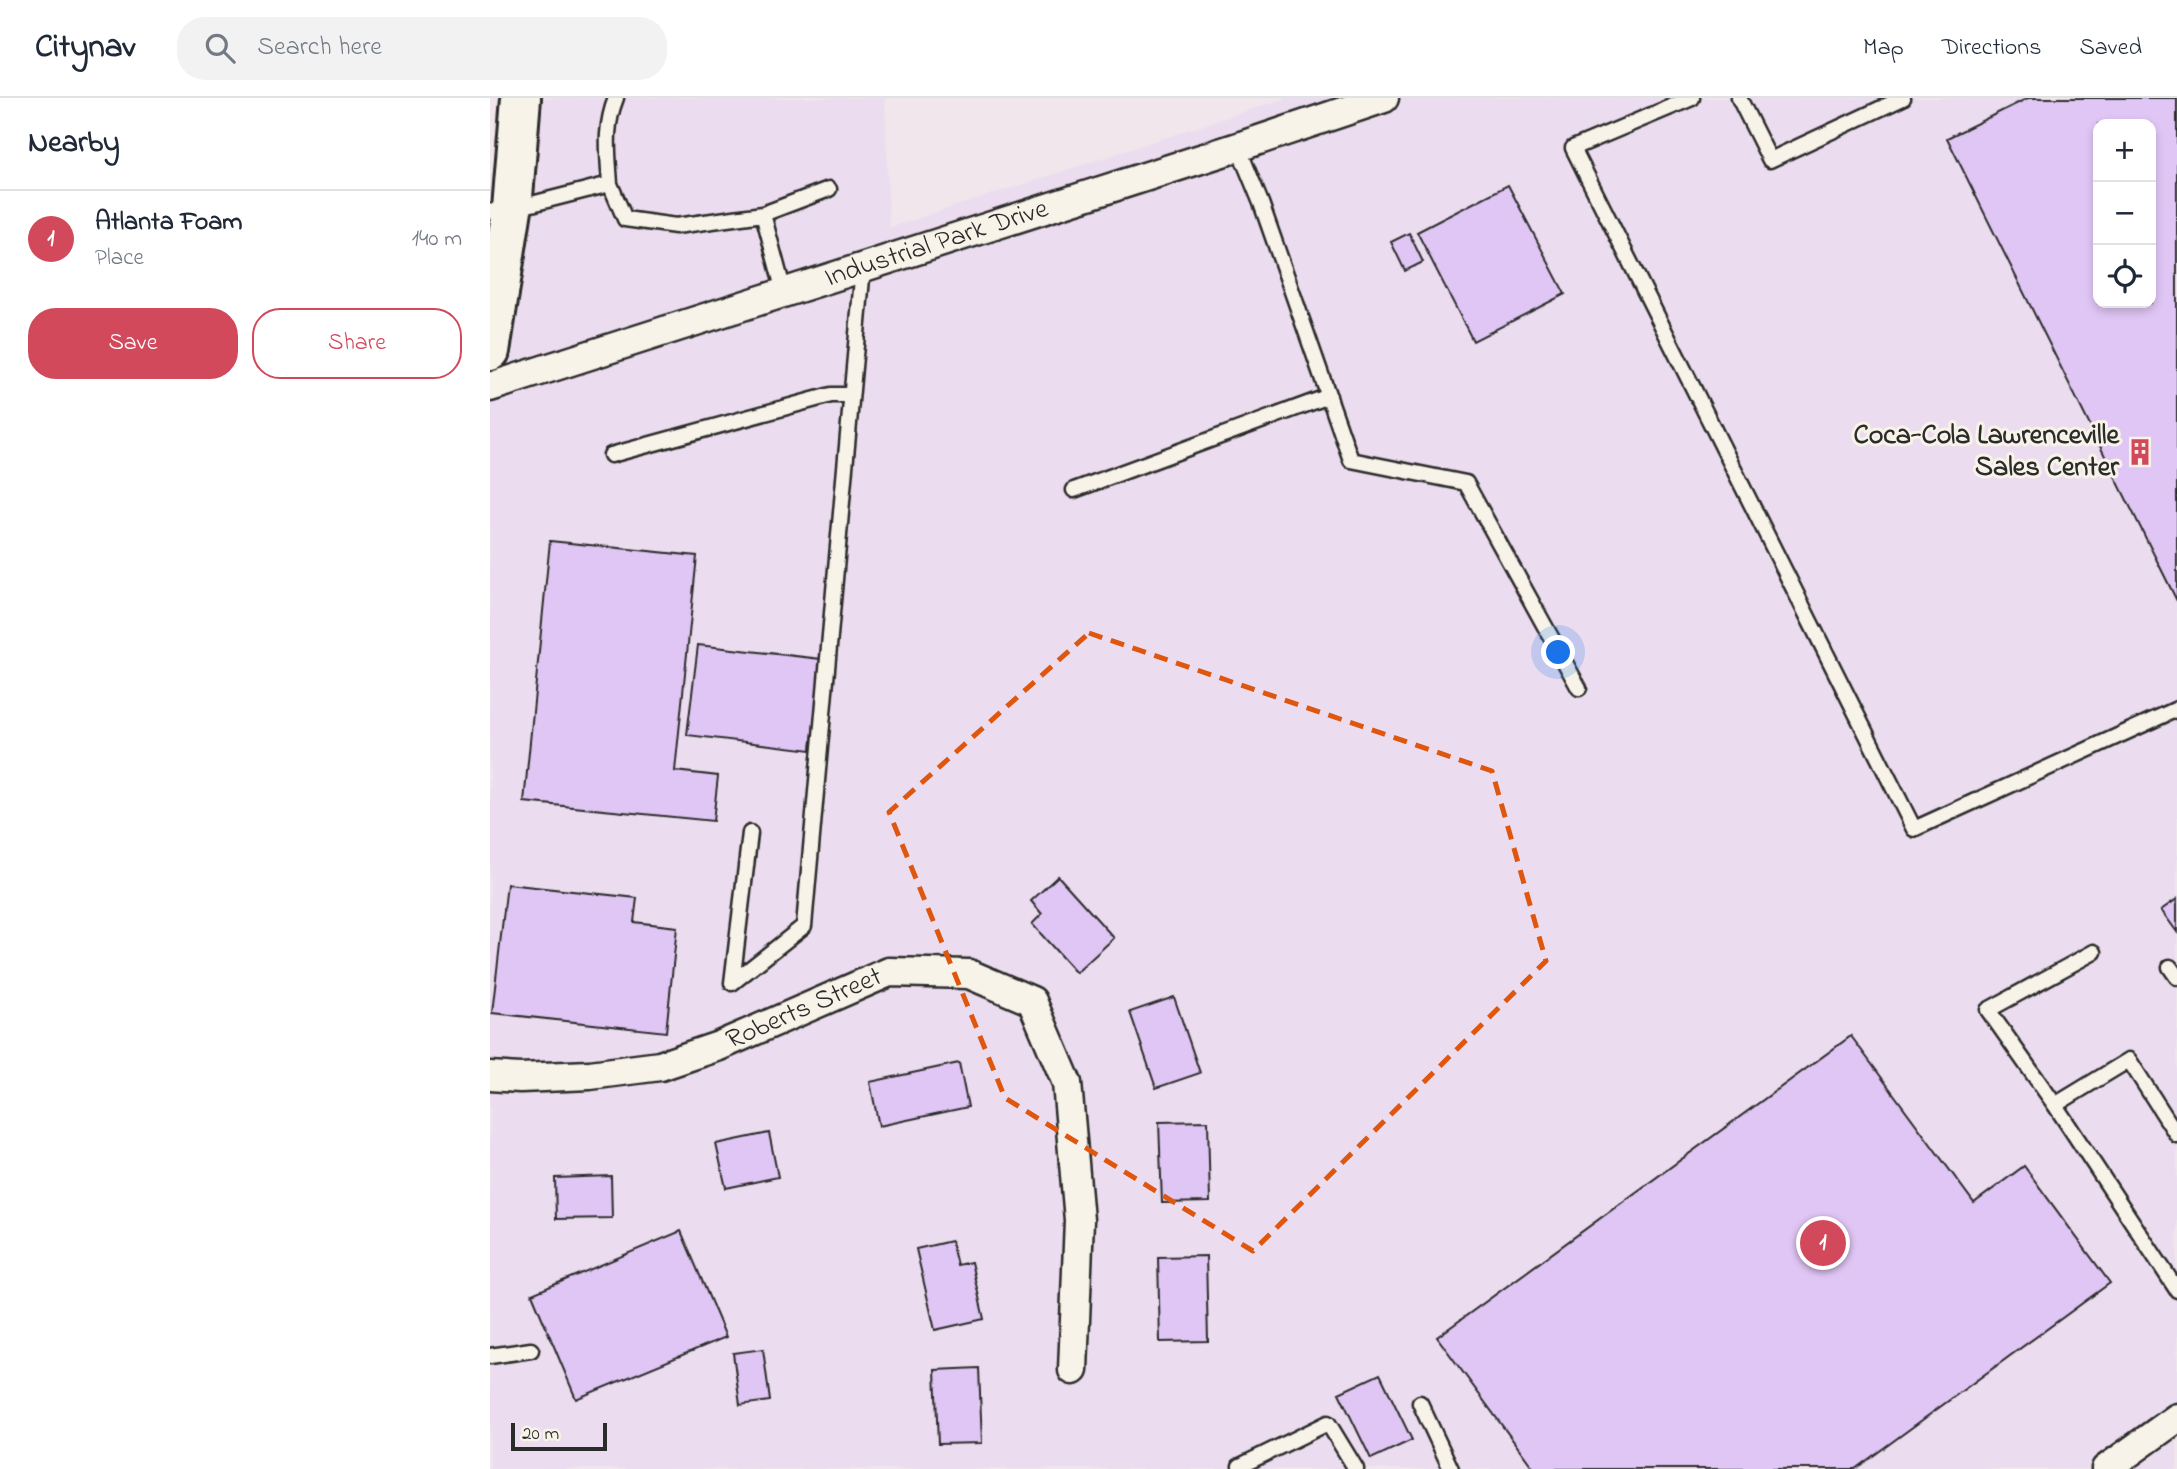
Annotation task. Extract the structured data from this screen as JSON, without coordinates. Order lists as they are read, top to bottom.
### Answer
{
  "streets": {
    "street": ["Industrial Park Drive", "Roberts Street"]
  },
  "places": {
    "building": ["Coca-Cola Lawrenceville Sales Center"]
  },
  "scale_bar": "20 m",
  "page": {
    "header": "Citynav",
    "search": "Search here",
    "nav": ["Map", "Directions", "Saved"],
    "heading": "Nearby",
    "map_buttons": ["+", "−"],
    "list": [
      {
        "mark": "1",
        "name": "Atlanta Foam",
        "note": "Place",
        "value": "140 m"
      }
    ],
    "buttons": ["Save", "Share"],
    "pins": "1",
    "scale": "20 m"
  }
}
